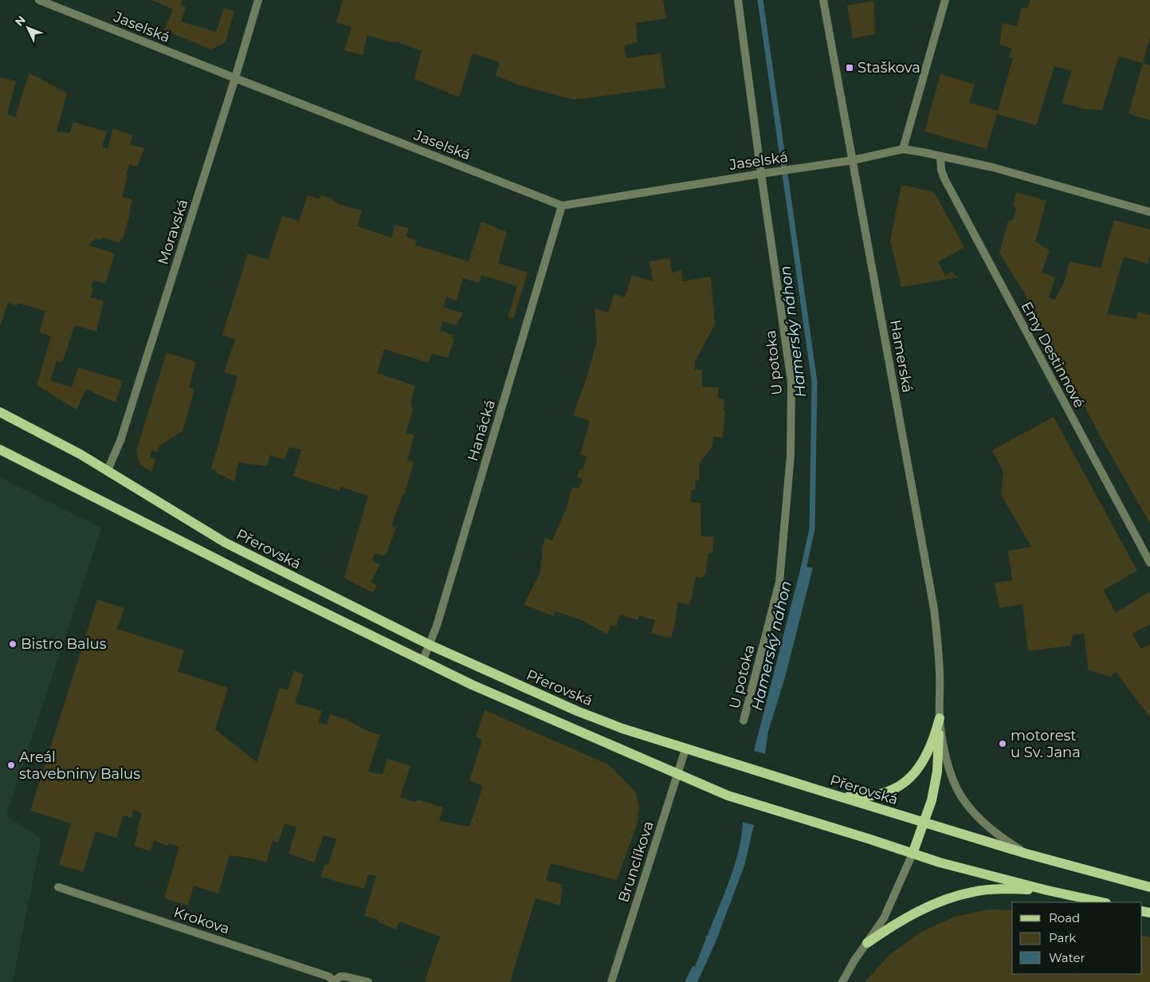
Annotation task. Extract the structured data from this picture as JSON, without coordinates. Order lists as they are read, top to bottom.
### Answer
{
  "streets": {
    "main road": ["Přerovská"],
    "street": [
      "Jaselská",
      "Moravská",
      "Emy Destinnové",
      "Hamerská",
      "U potoka",
      "Hanácká",
      "Brunclíkova",
      "Krokova"
    ]
  },
  "crossings": [
    ["Jaselská", "Moravská"],
    ["Jaselská", "Hamerská"],
    ["Jaselská", "U potoka"],
    ["Jaselská", "Hanácká"],
    ["Moravská", "Přerovská"],
    ["Hamerská", "Přerovská"],
    ["Hanácká", "Přerovská"],
    ["Přerovská", "Brunclíkova"]
  ],
  "water": ["Hamerský náhon"],
  "places": {
    "transit": ["Staškova"],
    "other": ["Bistro Balus", "motorest u Sv. Jana", "Areál stavebniny Balus"]
  },
  "legend": ["Road", "Park", "Water"],
  "north": "top left"
}
